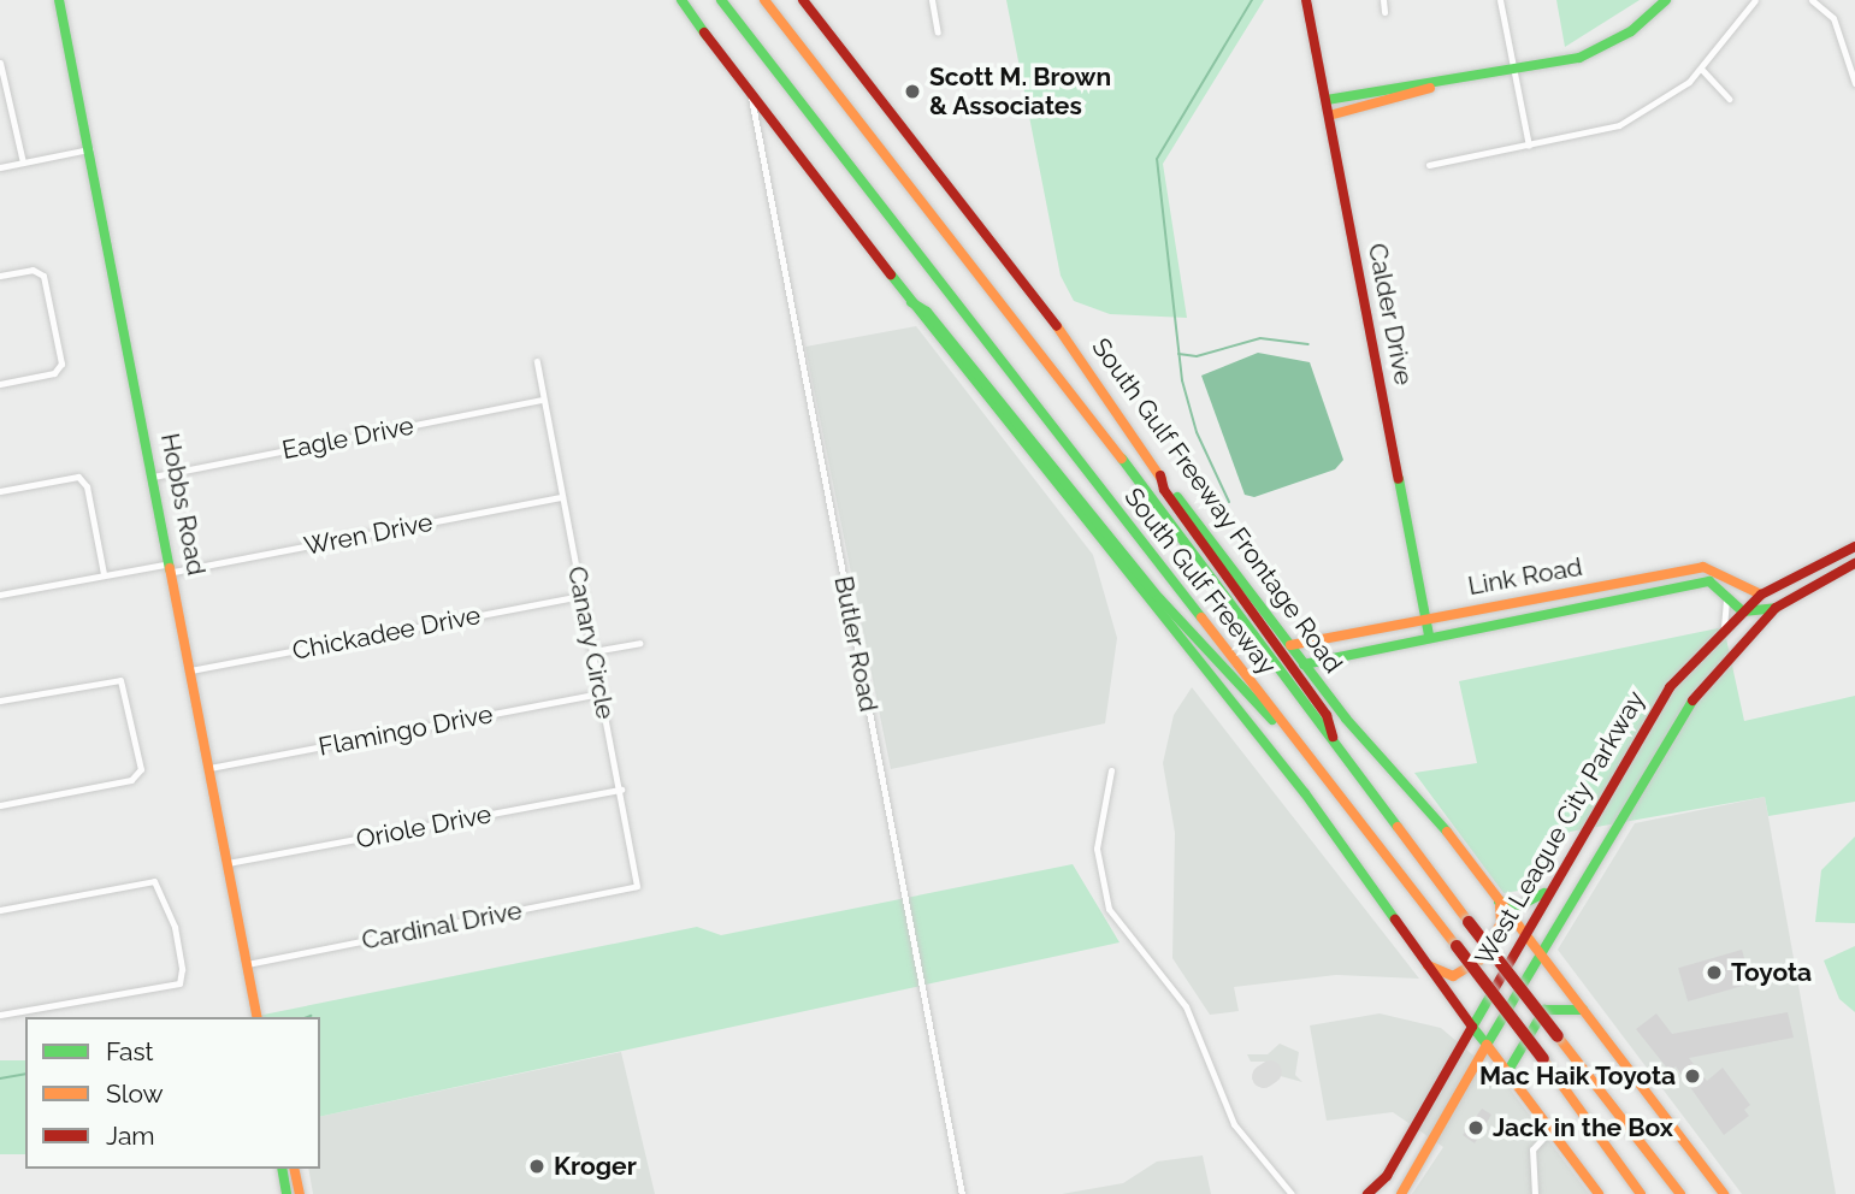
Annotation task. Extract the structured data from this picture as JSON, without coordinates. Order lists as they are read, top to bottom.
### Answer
{
  "streets": {
    "main road": [
      "Calder Drive",
      "Hobbs Road",
      "South Gulf Freeway Frontage Road",
      "Link Road",
      "South Gulf Freeway",
      "West League City Parkway"
    ],
    "street": [
      "Eagle Drive",
      "Wren Drive",
      "Chickadee Drive",
      "Canary Circle",
      "Butler Road",
      "Flamingo Drive",
      "Oriole Drive",
      "Cardinal Drive"
    ]
  },
  "crossings": [
    ["Calder Drive", "Link Road"],
    ["Eagle Drive", "Hobbs Road"],
    ["Eagle Drive", "Canary Circle"],
    ["Hobbs Road", "Wren Drive"],
    ["Hobbs Road", "Chickadee Drive"],
    ["Hobbs Road", "Flamingo Drive"],
    ["Hobbs Road", "Oriole Drive"],
    ["Hobbs Road", "Cardinal Drive"],
    ["South Gulf Freeway Frontage Road", "Link Road"],
    ["South Gulf Freeway Frontage Road", "West League City Parkway"],
    ["Wren Drive", "Canary Circle"],
    ["Link Road", "West League City Parkway"],
    ["Chickadee Drive", "Canary Circle"],
    ["Canary Circle", "Flamingo Drive"],
    ["Canary Circle", "Oriole Drive"],
    ["Canary Circle", "Cardinal Drive"]
  ],
  "places": [
    "Scott M. Brown & Associates",
    "Toyota",
    "Mac Haik Toyota",
    "Jack in the Box",
    "Kroger"
  ],
  "legend": ["Fast", "Slow", "Jam"]
}
